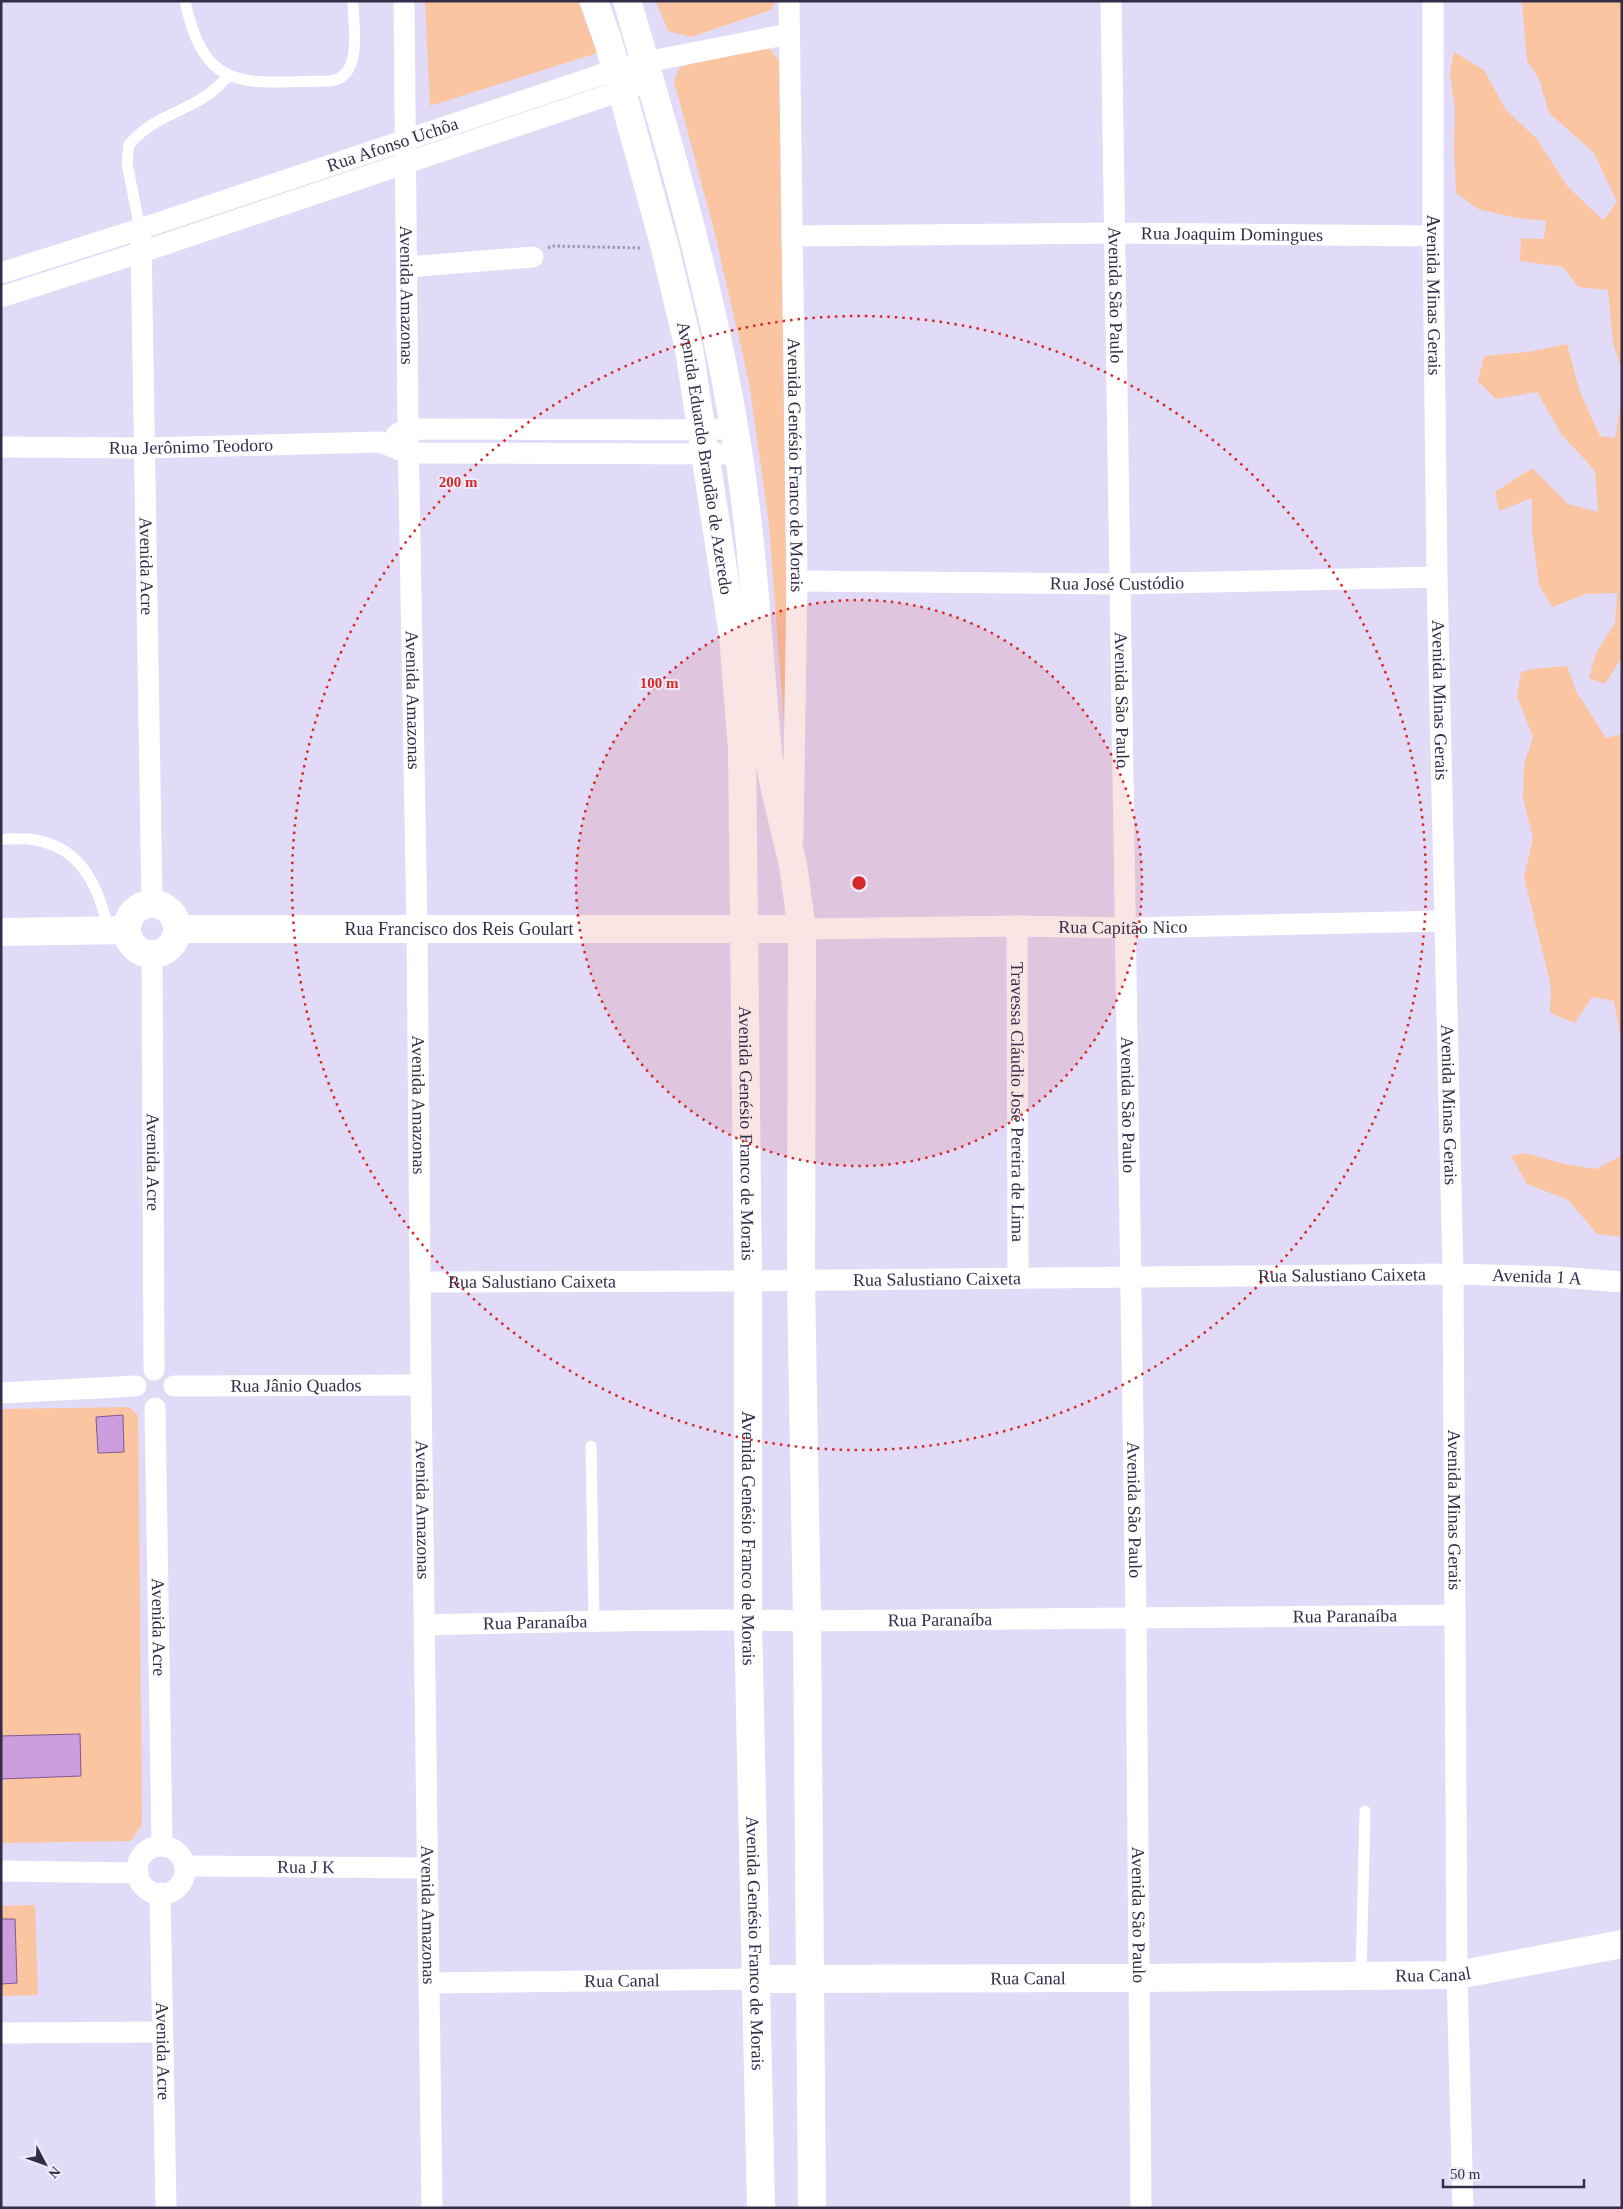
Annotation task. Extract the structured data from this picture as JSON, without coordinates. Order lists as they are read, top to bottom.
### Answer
{
  "streets": {
    "main road": [
      "Avenida Eduardo Brandão de Azeredo",
      "Avenida Genésio Franco de Morais",
      "Rua Francisco dos Reis Goulart",
      "Rua Canal"
    ],
    "street": [
      "Rua Afonso Uchôa",
      "Rua Joaquim Domingues",
      "Avenida Amazonas",
      "Avenida São Paulo",
      "Avenida Minas Gerais",
      "Rua Jerônimo Teodoro",
      "Avenida Acre",
      "Rua José Custódio",
      "Rua Capitão Nico",
      "Travessa Cláudio José Pereira de Lima",
      "Rua Salustiano Caixeta",
      "Avenida 1 A",
      "Rua Jânio Quados",
      "Rua Paranaíba",
      "Rua J K"
    ]
  },
  "crossings": [
    ["Rua Afonso Uchôa", "Avenida Amazonas"],
    ["Rua Afonso Uchôa", "Avenida Eduardo Brandão de Azeredo"],
    ["Rua Afonso Uchôa", "Avenida Genésio Franco de Morais"],
    ["Rua Afonso Uchôa", "Avenida Acre"],
    ["Rua Joaquim Domingues", "Avenida São Paulo"],
    ["Rua Joaquim Domingues", "Avenida Minas Gerais"],
    ["Rua Joaquim Domingues", "Avenida Genésio Franco de Morais"],
    ["Avenida Amazonas", "Rua Jerônimo Teodoro"],
    ["Avenida Amazonas", "Rua Francisco dos Reis Goulart"],
    ["Avenida Amazonas", "Rua Salustiano Caixeta"],
    ["Avenida Amazonas", "Rua Jânio Quados"],
    ["Avenida Amazonas", "Rua Paranaíba"],
    ["Avenida Amazonas", "Rua J K"],
    ["Avenida Amazonas", "Rua Canal"],
    ["Avenida São Paulo", "Rua José Custódio"],
    ["Avenida São Paulo", "Rua Capitão Nico"],
    ["Avenida São Paulo", "Rua Salustiano Caixeta"],
    ["Avenida São Paulo", "Rua Paranaíba"],
    ["Avenida São Paulo", "Rua Canal"],
    ["Avenida Minas Gerais", "Rua José Custódio"],
    ["Avenida Minas Gerais", "Rua Capitão Nico"],
    ["Avenida Minas Gerais", "Rua Salustiano Caixeta"],
    ["Avenida Minas Gerais", "Avenida 1 A"],
    ["Avenida Minas Gerais", "Rua Paranaíba"],
    ["Avenida Minas Gerais", "Rua Canal"],
    ["Rua Jerônimo Teodoro", "Avenida Eduardo Brandão de Azeredo"],
    ["Rua Jerônimo Teodoro", "Avenida Acre"],
    ["Avenida Eduardo Brandão de Azeredo", "Avenida Genésio Franco de Morais"],
    ["Avenida Eduardo Brandão de Azeredo", "Rua Francisco dos Reis Goulart"],
    ["Avenida Genésio Franco de Morais", "Rua José Custódio"],
    ["Avenida Genésio Franco de Morais", "Rua Capitão Nico"],
    ["Avenida Genésio Franco de Morais", "Rua Francisco dos Reis Goulart"],
    ["Avenida Genésio Franco de Morais", "Rua Salustiano Caixeta"],
    ["Avenida Genésio Franco de Morais", "Rua Paranaíba"],
    ["Avenida Genésio Franco de Morais", "Rua Canal"],
    ["Avenida Acre", "Rua Francisco dos Reis Goulart"],
    ["Avenida Acre", "Rua Jânio Quados"],
    ["Avenida Acre", "Rua J K"],
    ["Rua Capitão Nico", "Travessa Cláudio José Pereira de Lima"],
    ["Travessa Cláudio José Pereira de Lima", "Rua Salustiano Caixeta"],
    ["Rua Salustiano Caixeta", "Avenida 1 A"]
  ],
  "scale_bar": "50 m",
  "north": "bottom right",
  "rings": ["200 m", "100 m"]
}
